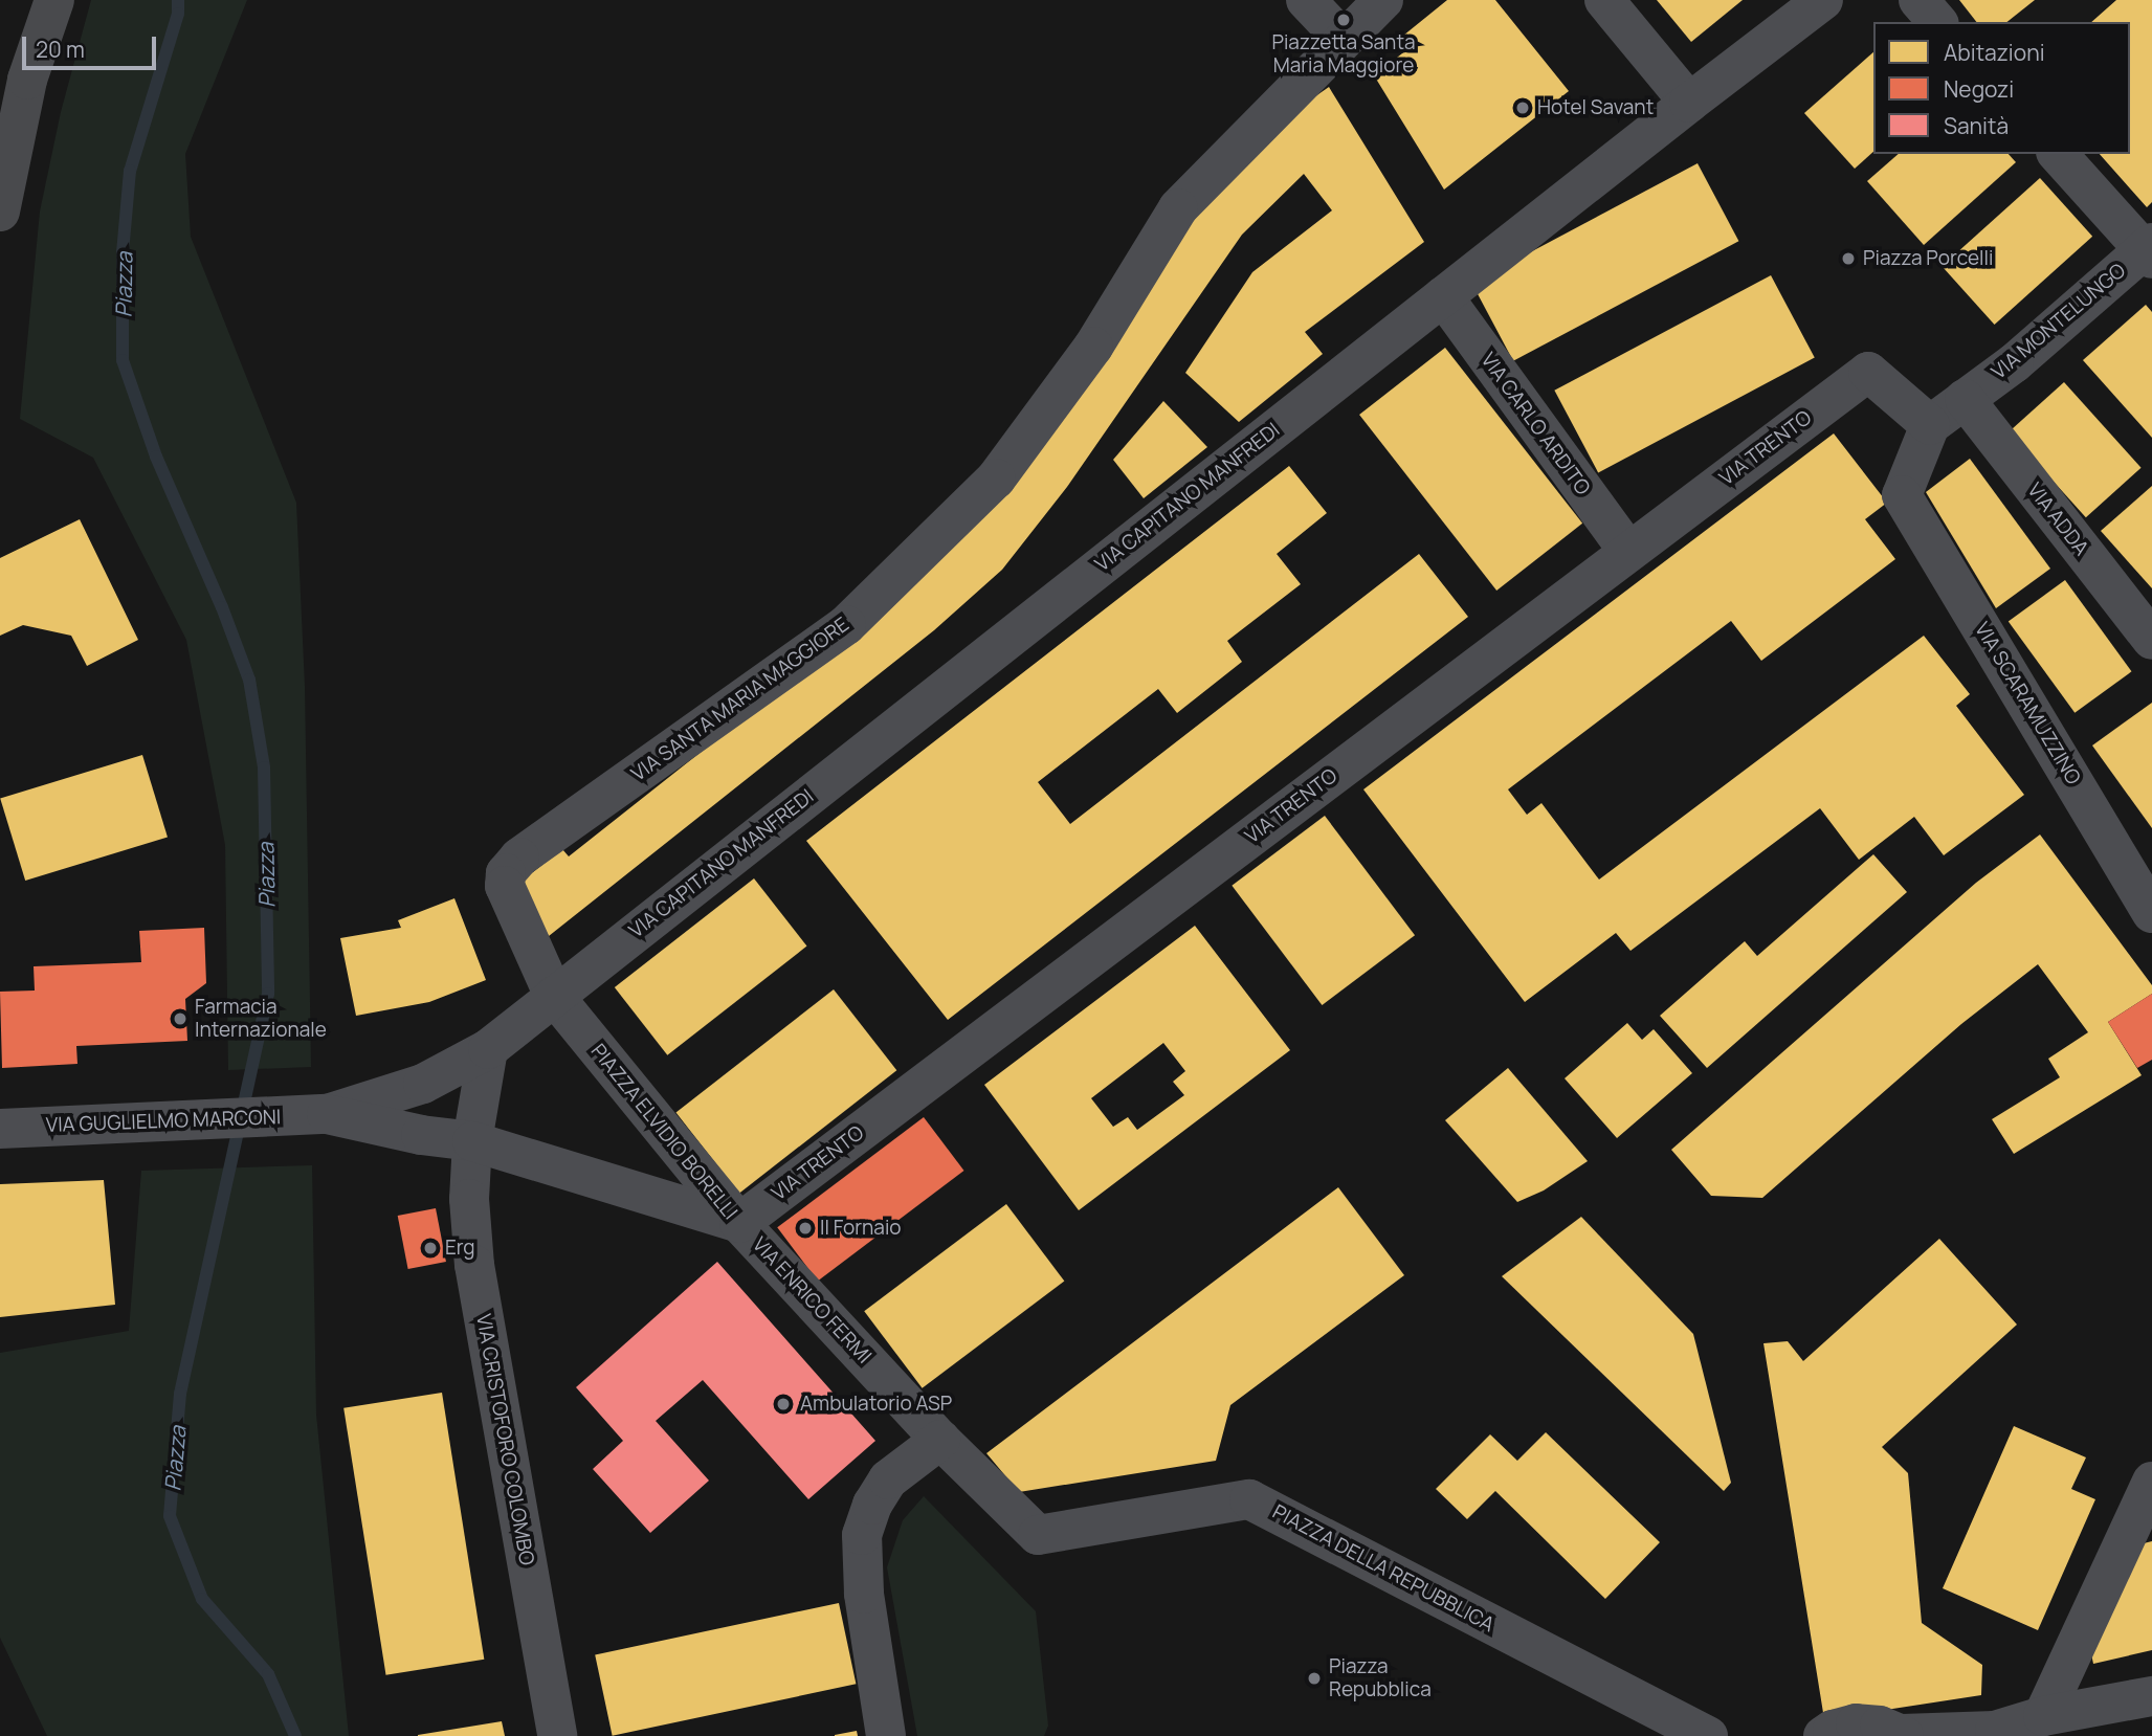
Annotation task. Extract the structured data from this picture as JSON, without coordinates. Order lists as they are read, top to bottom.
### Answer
{
  "streets": {
    "street": [
      "VIA MONTELUNGO",
      "VIA CARLO ARDITO",
      "VIA TRENTO",
      "VIA CAPITANO MANFREDI",
      "VIA ADDA",
      "VIA SANTA MARIA MAGGIORE",
      "VIA SCARAMUZZINO",
      "VIA GUGLIELMO MARCONI",
      "PIAZZA ELVIDIO BORELLI",
      "VIA ENRICO FERMI",
      "VIA CRISTOFORO COLOMBO",
      "PIAZZA DELLA REPUBBLICA"
    ]
  },
  "crossings": [
    ["VIA MONTELUNGO", "VIA ADDA"],
    ["VIA CARLO ARDITO", "VIA TRENTO"],
    ["VIA CARLO ARDITO", "VIA CAPITANO MANFREDI"],
    ["VIA TRENTO", "VIA SCARAMUZZINO"],
    ["VIA TRENTO", "PIAZZA ELVIDIO BORELLI"],
    ["VIA TRENTO", "VIA ENRICO FERMI"],
    ["VIA CAPITANO MANFREDI", "VIA SANTA MARIA MAGGIORE"],
    ["VIA CAPITANO MANFREDI", "PIAZZA ELVIDIO BORELLI"],
    ["VIA SANTA MARIA MAGGIORE", "PIAZZA ELVIDIO BORELLI"],
    ["VIA GUGLIELMO MARCONI", "PIAZZA ELVIDIO BORELLI"],
    ["PIAZZA ELVIDIO BORELLI", "VIA ENRICO FERMI"],
    ["PIAZZA ELVIDIO BORELLI", "VIA CRISTOFORO COLOMBO"],
    ["VIA ENRICO FERMI", "PIAZZA DELLA REPUBBLICA"]
  ],
  "water": ["Piazza"],
  "places": [
    "Piazzetta Santa Maria Maggiore",
    "Hotel Savant",
    "Piazza Porcelli",
    "Farmacia Internazionale",
    "Il Fornaio",
    "Erg",
    "Ambulatorio ASP",
    "Piazza Repubblica"
  ],
  "legend": ["Abitazioni", "Negozi", "Sanità"],
  "scale_bar": "20 m"
}
